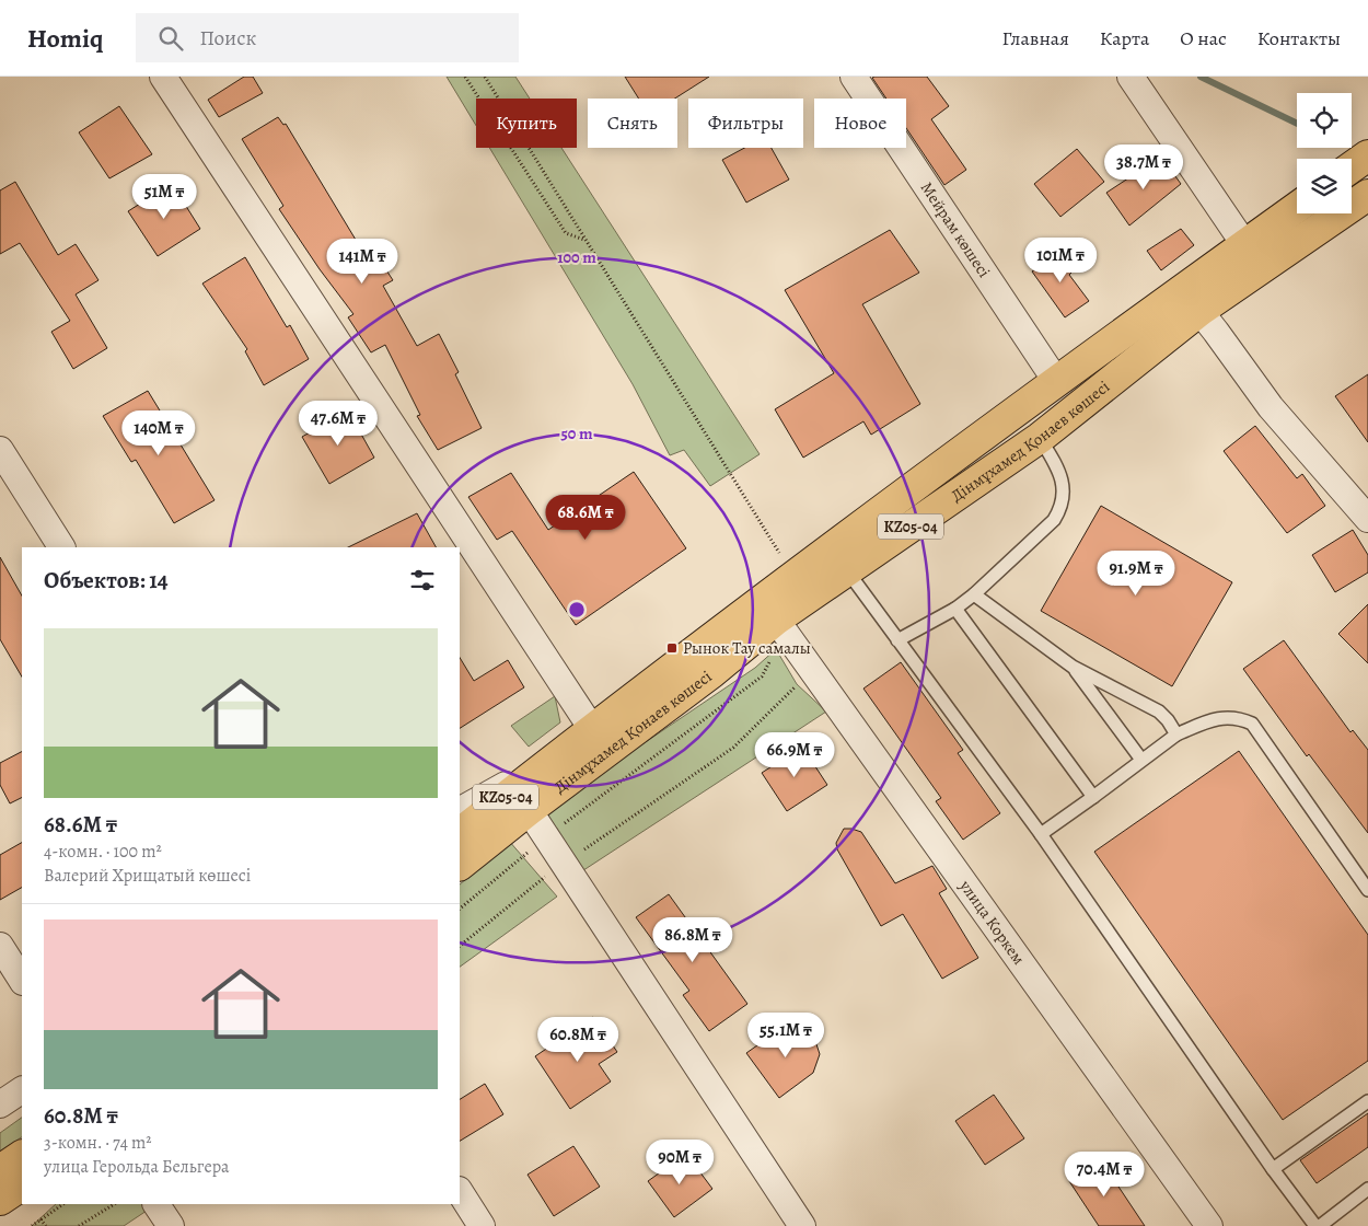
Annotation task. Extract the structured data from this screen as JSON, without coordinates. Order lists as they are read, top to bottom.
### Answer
{
  "streets": {
    "main road": ["Дінмұхамед Қонаев көшесі", "KZ05-04"],
    "street": ["Мейрам көшесі", "улица Коркем"]
  },
  "crossings": [
    ["Мейрам көшесі", "Дінмұхамед Қонаев көшесі"],
    ["Дінмұхамед Қонаев көшесі", "улица Коркем"]
  ],
  "places": {
    "transit": ["Рынок Тау самалы"]
  },
  "page": {
    "header": "Homiq",
    "search": "Поиск",
    "nav": [
      "Главная",
      "Карта",
      "О нас",
      "Контакты"
    ],
    "chip": [
      "Купить",
      "Снять",
      "Фильтры",
      "Новое"
    ],
    "price": [
      "38.7M ₸",
      "51M ₸",
      "101M ₸",
      "141M ₸",
      "47.6M ₸",
      "140M ₸",
      "68.6M ₸",
      "91.9M ₸",
      "66.9M ₸",
      "86.8M ₸",
      "55.1M ₸",
      "60.8M ₸",
      "90M ₸",
      "70.4M ₸"
    ],
    "heading": "Объектов: 14",
    "list": [
      {
        "name": "68.6M ₸",
        "note": "4-комн. · 100 m² · Валерий Хрищатый көшесі"
      },
      {
        "name": "60.8M ₸",
        "note": "3-комн. · 74 m² · улица Герольда Бельгера"
      }
    ]
  },
  "rings": ["100 m", "50 m"]
}
